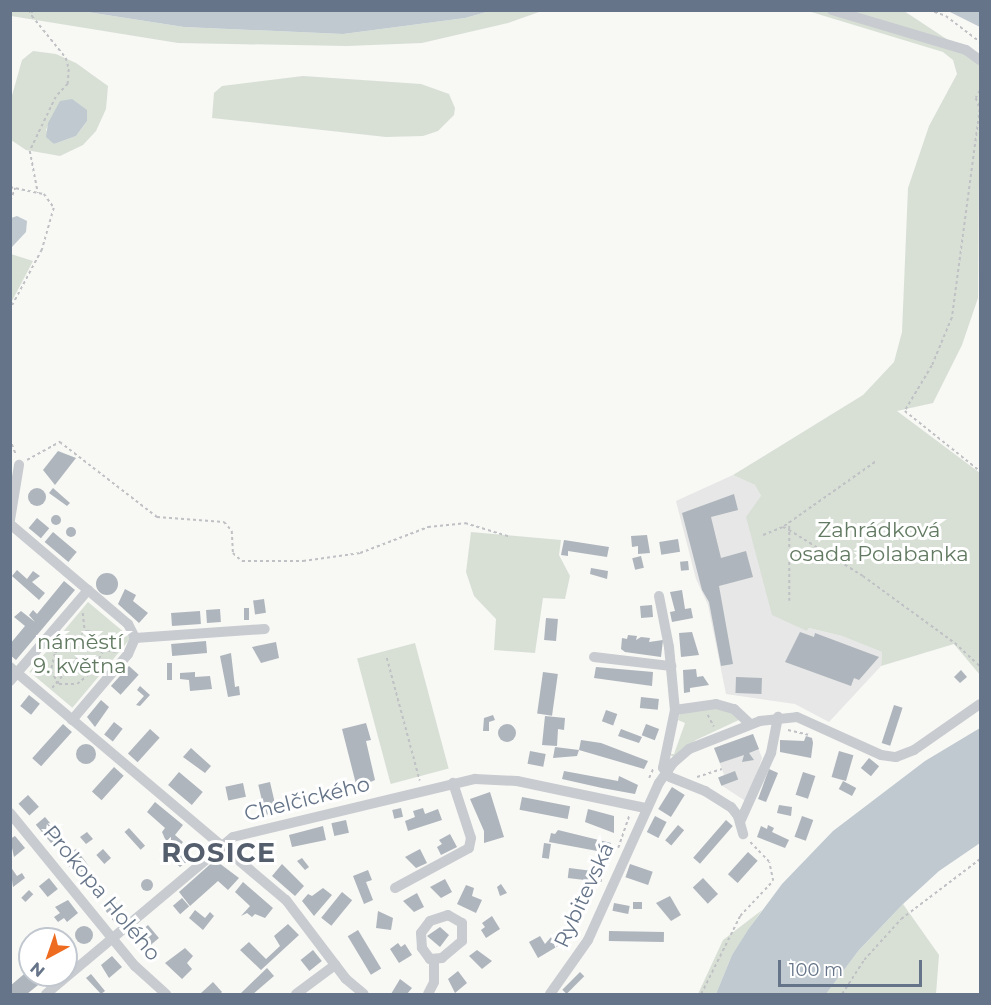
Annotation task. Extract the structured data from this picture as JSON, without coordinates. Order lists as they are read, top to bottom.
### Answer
{
  "streets": {
    "street": ["Chelčického", "Prokopa Holého", "Rybitevská"]
  },
  "crossings": [
    ["Chelčického", "Prokopa Holého"],
    ["Chelčického", "Rybitevská"]
  ],
  "districts": ["ROSICE"],
  "parks": ["Zahrádková osada Polabanka", "náměstí 9. května"],
  "scale_bar": "100 m",
  "north": "bottom left"
}
